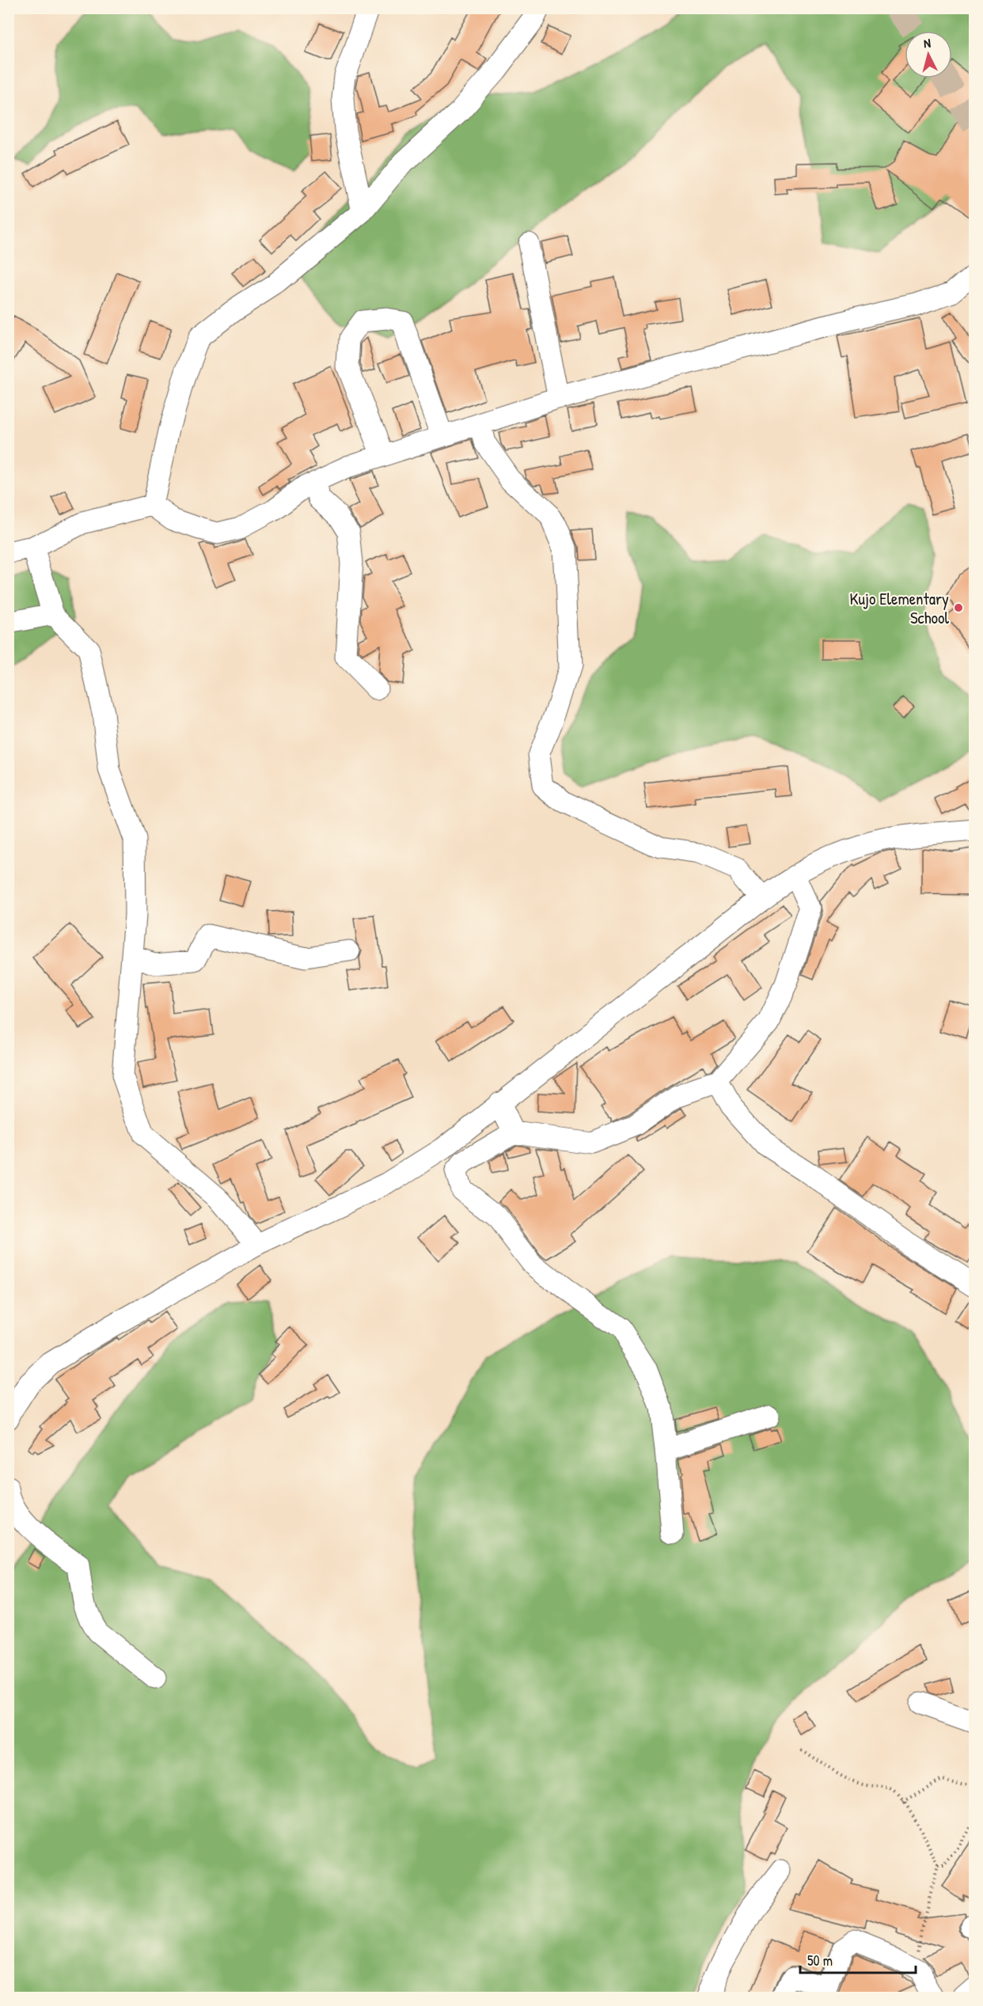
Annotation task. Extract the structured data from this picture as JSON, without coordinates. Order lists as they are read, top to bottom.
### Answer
{
  "places": ["Kujo Elementary School"],
  "scale_bar": "50 m",
  "north": "top"
}
